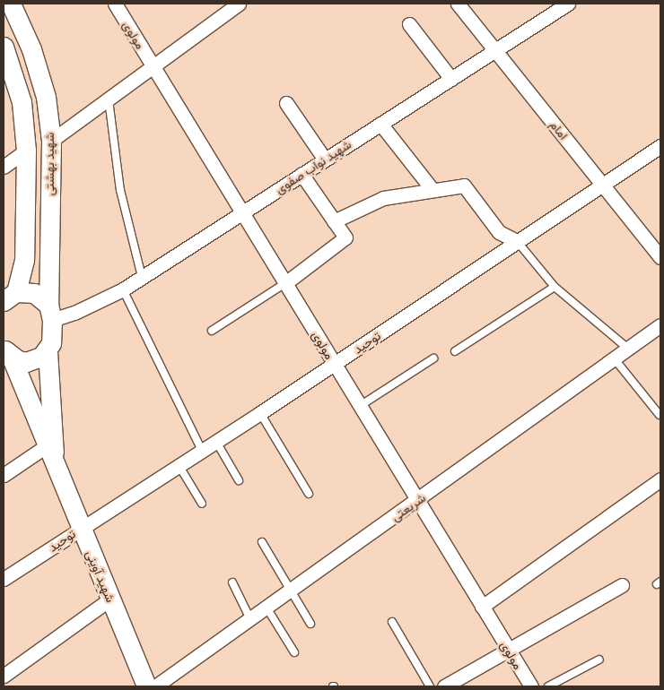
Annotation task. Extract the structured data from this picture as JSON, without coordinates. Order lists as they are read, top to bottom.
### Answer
{
  "streets": {
    "street": [
      "مولوی",
      "امام",
      "شهید بهشتی",
      "شهید نواب صفوی",
      "توحید",
      "شریعتی",
      "شهید آوینی"
    ]
  },
  "crossings": [
    ["مولوی", "شهید نواب صفوی"],
    ["مولوی", "توحید"],
    ["مولوی", "شریعتی"],
    ["امام", "شهید نواب صفوی"],
    ["امام", "توحید"],
    ["شهید بهشتی", "شهید نواب صفوی"],
    ["شهید بهشتی", "شهید آوینی"],
    ["توحید", "شهید آوینی"]
  ]
}
